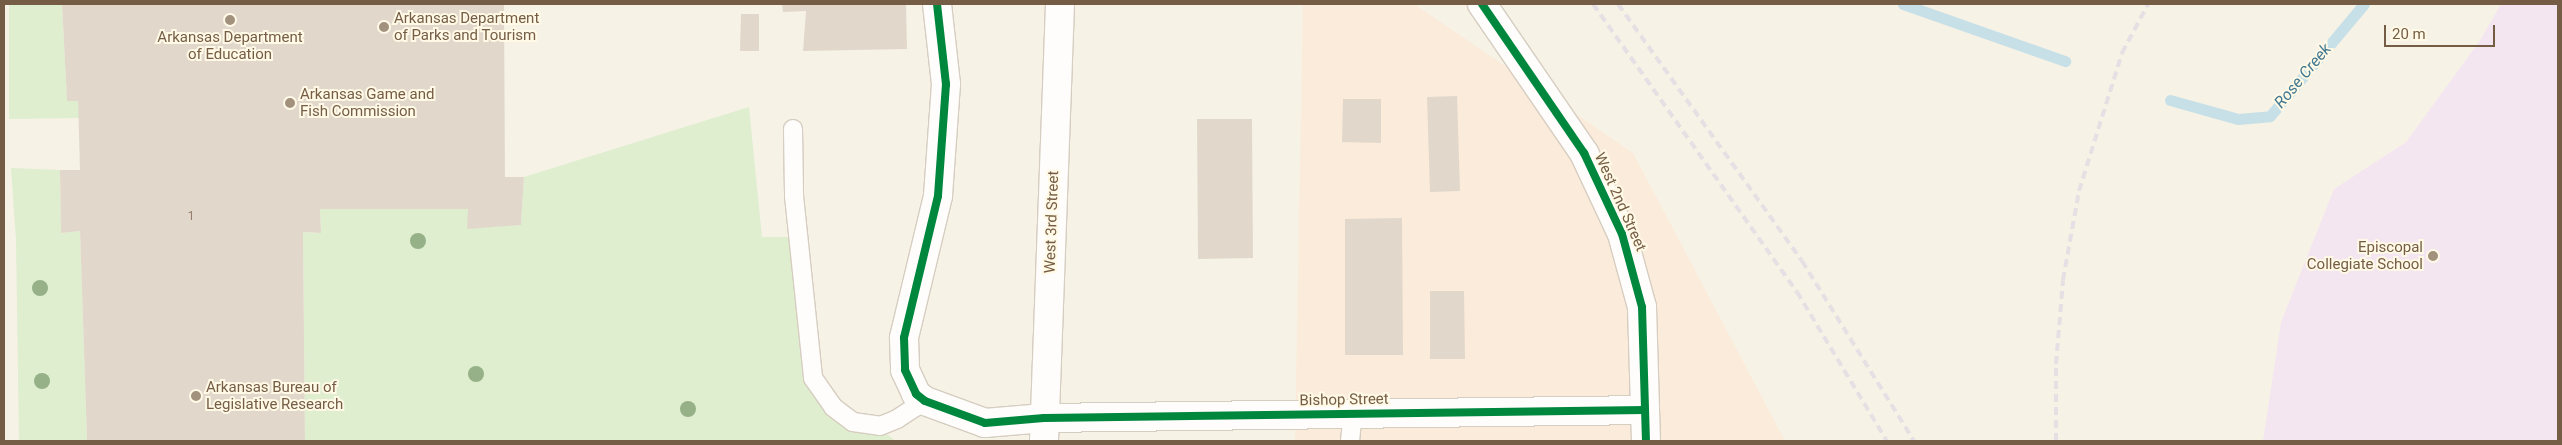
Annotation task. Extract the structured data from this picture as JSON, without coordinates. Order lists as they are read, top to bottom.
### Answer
{
  "streets": {
    "street": ["West 2nd Street", "West 3rd Street", "Bishop Street"]
  },
  "crossings": [
    ["West 2nd Street", "Bishop Street"],
    ["West 3rd Street", "Bishop Street"]
  ],
  "water": ["Rose Creek"],
  "places": [
    "Arkansas Department of Education",
    "Arkansas Department of Parks and Tourism",
    "Arkansas Game and Fish Commission",
    "Episcopal Collegiate School",
    "Arkansas Bureau of Legislative Research"
  ],
  "house_numbers": ["1"],
  "scale_bar": "20 m"
}
